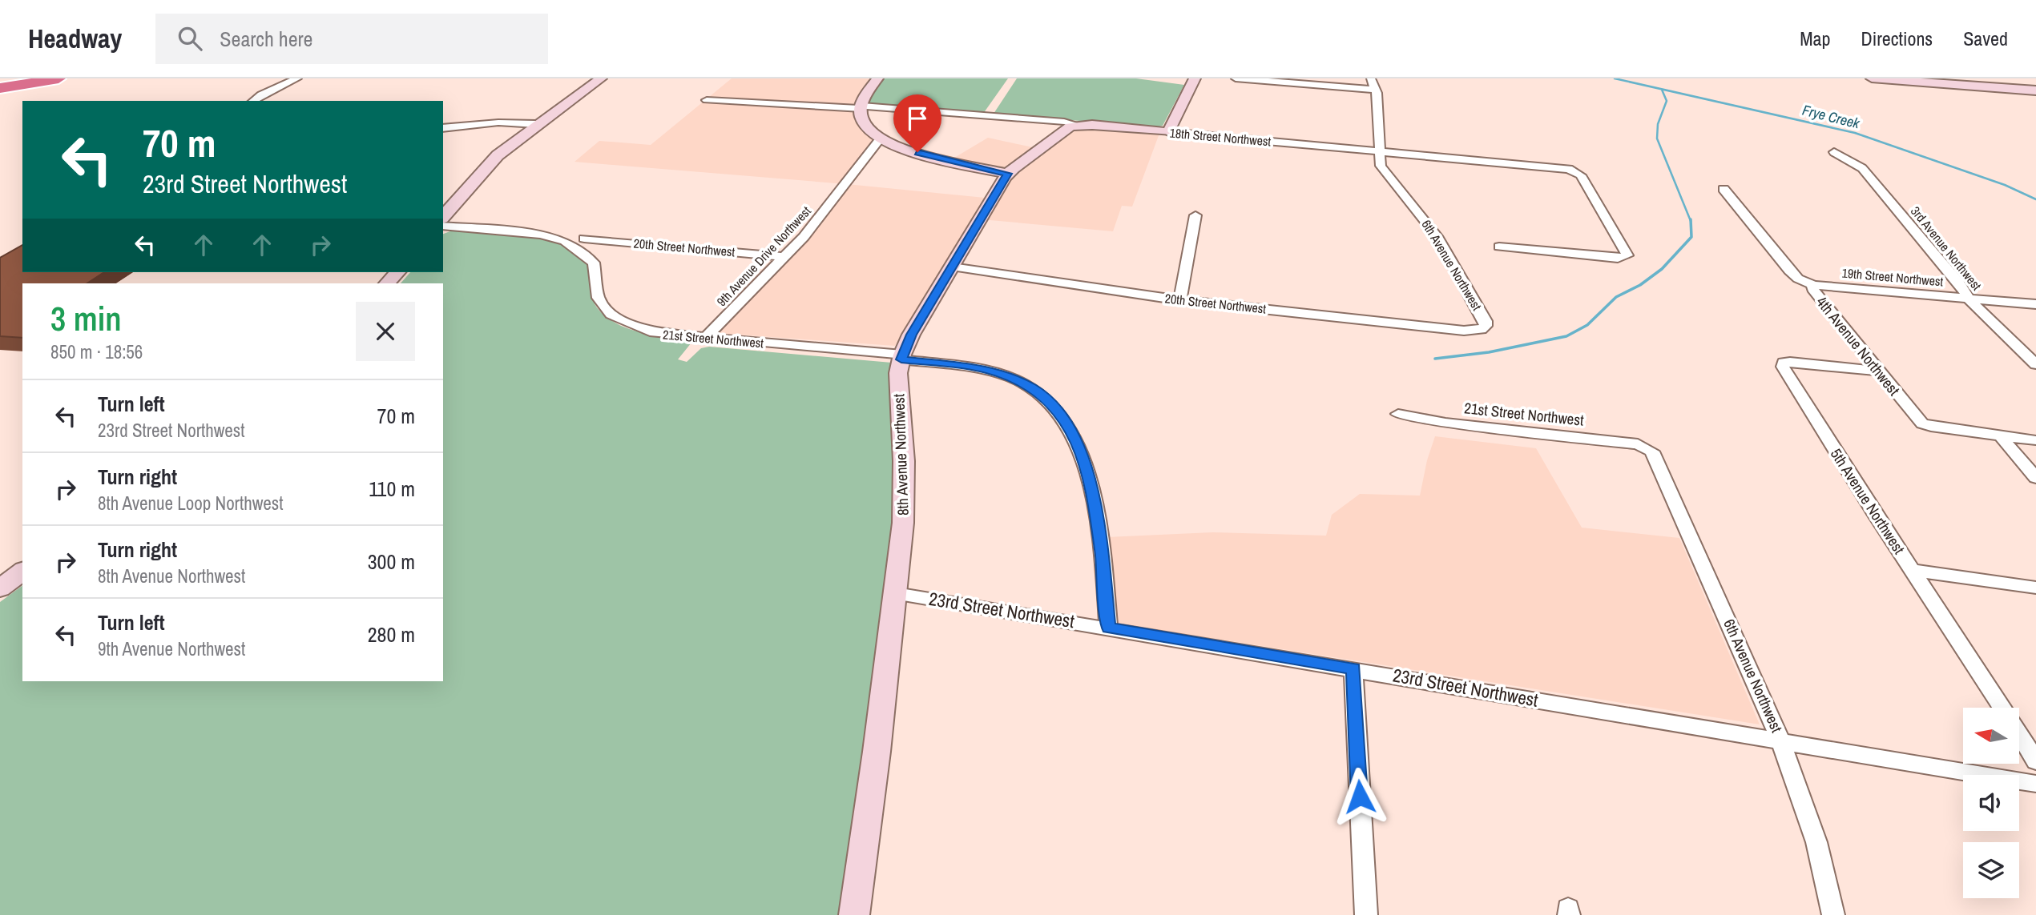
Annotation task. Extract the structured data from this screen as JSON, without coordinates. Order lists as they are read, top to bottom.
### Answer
{
  "streets": {
    "street": [
      "18th Street Northwest",
      "20th Street Northwest",
      "3rd Avenue Northwest",
      "9th Avenue Drive Northwest",
      "6th Avenue Northwest",
      "19th Street Northwest",
      "21st Street Northwest",
      "4th Avenue Northwest",
      "8th Avenue Northwest",
      "5th Avenue Northwest",
      "23rd Street Northwest"
    ]
  },
  "crossings": [
    ["18th Street Northwest", "6th Avenue Northwest"],
    ["18th Street Northwest", "8th Avenue Northwest"],
    ["20th Street Northwest", "9th Avenue Drive Northwest"],
    ["20th Street Northwest", "6th Avenue Northwest"],
    ["20th Street Northwest", "8th Avenue Northwest"],
    ["3rd Avenue Northwest", "19th Street Northwest"],
    ["9th Avenue Drive Northwest", "21st Street Northwest"],
    ["6th Avenue Northwest", "21st Street Northwest"],
    ["6th Avenue Northwest", "23rd Street Northwest"],
    ["19th Street Northwest", "4th Avenue Northwest"],
    ["21st Street Northwest", "8th Avenue Northwest"],
    ["21st Street Northwest", "23rd Street Northwest"],
    ["4th Avenue Northwest", "5th Avenue Northwest"],
    ["8th Avenue Northwest", "23rd Street Northwest"]
  ],
  "water": ["Frye Creek"],
  "north": "left",
  "page": {
    "header": "Headway",
    "search": "Search here",
    "nav": ["Map", "Directions", "Saved"],
    "turn": ["70 m", "23rd Street Northwest"],
    "heading": ["3 min", "850 m · 18:56"],
    "list": [
      {
        "name": "Turn left",
        "note": "23rd Street Northwest",
        "value": "70 m"
      },
      {
        "name": "Turn right",
        "note": "8th Avenue Loop Northwest",
        "value": "110 m"
      },
      {
        "name": "Turn right",
        "note": "8th Avenue Northwest",
        "value": "300 m"
      },
      {
        "name": "Turn left",
        "note": "9th Avenue Northwest",
        "value": "280 m"
      }
    ]
  }
}
